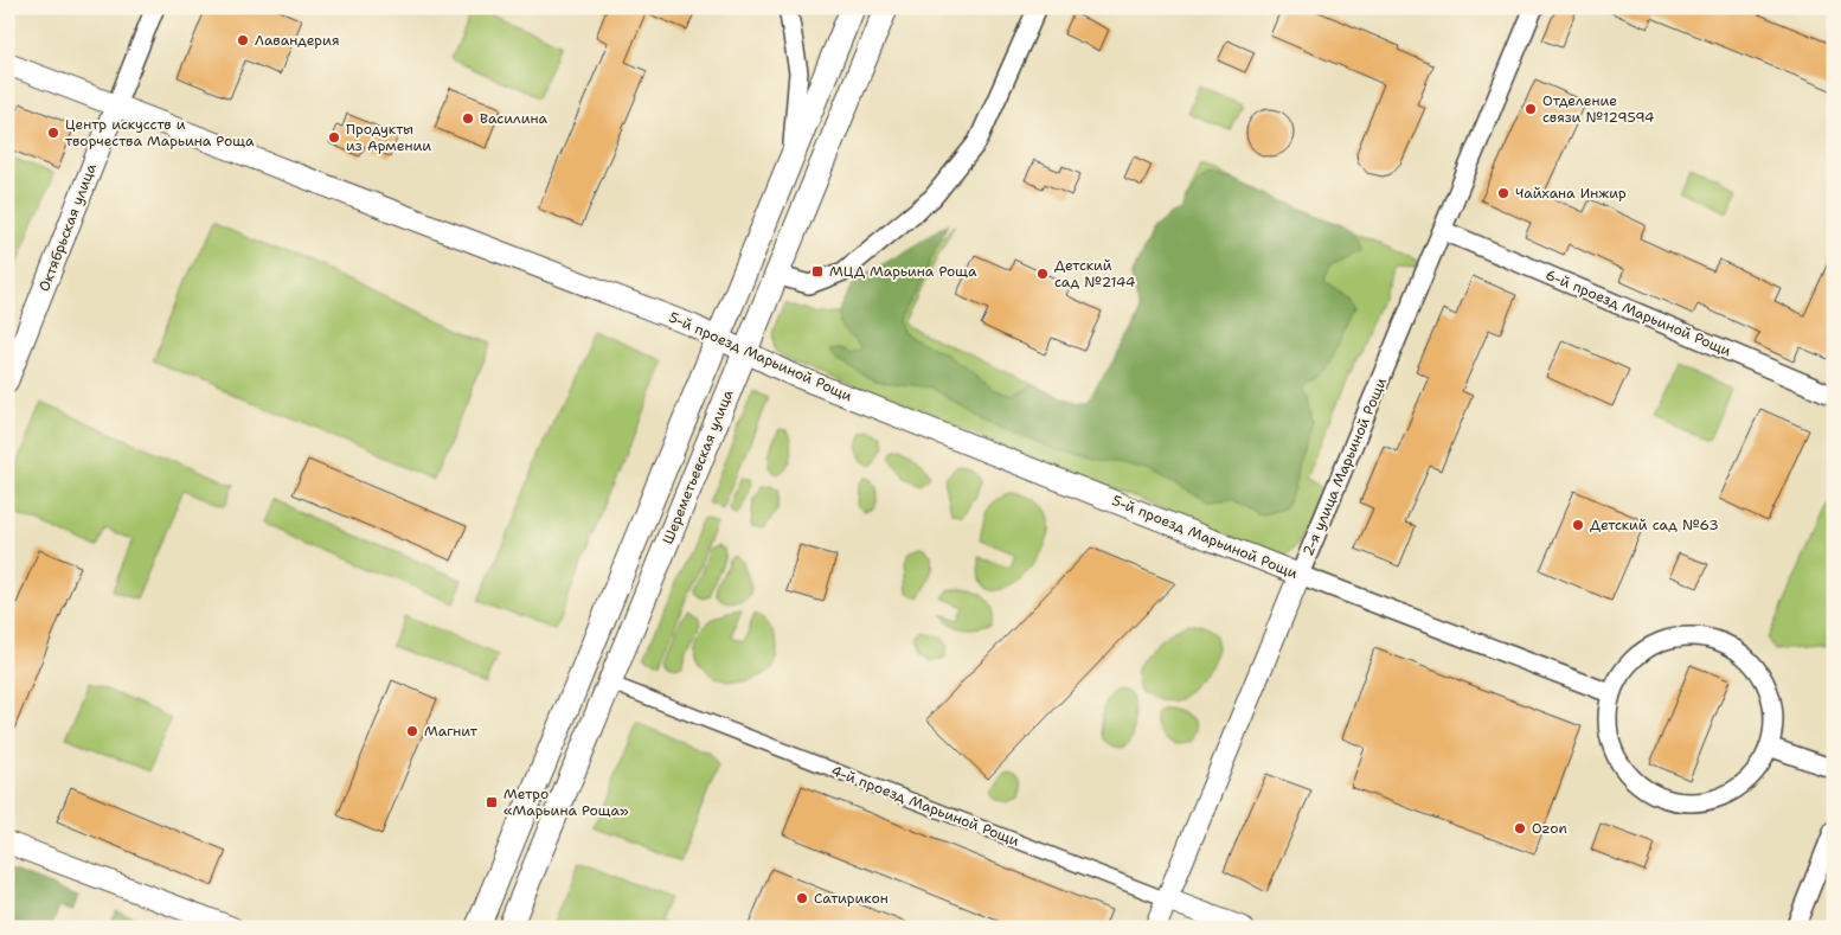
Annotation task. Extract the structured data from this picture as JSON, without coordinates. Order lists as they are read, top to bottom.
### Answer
{
  "streets": {
    "main road": ["Шереметьевская улица"],
    "street": [
      "Октябрьская улица",
      "6-й проезд Марьиной Рощи",
      "5-й проезд Марьиной Рощи",
      "2-я улица Марьиной Рощи",
      "4-й проезд Марьиной Рощи"
    ]
  },
  "crossings": [
    ["Октябрьская улица", "5-й проезд Марьиной Рощи"],
    ["6-й проезд Марьиной Рощи", "2-я улица Марьиной Рощи"],
    ["5-й проезд Марьиной Рощи", "Шереметьевская улица"],
    ["5-й проезд Марьиной Рощи", "2-я улица Марьиной Рощи"],
    ["Шереметьевская улица", "4-й проезд Марьиной Рощи"],
    ["2-я улица Марьиной Рощи", "4-й проезд Марьиной Рощи"]
  ],
  "places": {
    "other": [
      "Лавандерия",
      "Отделение связи №129594",
      "Василина",
      "Центр искусств и творчества Марьина Роща",
      "Продукты из Армении",
      "Чайхана Инжир",
      "Детский сад №2144",
      "Детский сад №63",
      "Магнит",
      "Ozon",
      "Сатирикон"
    ],
    "transit": ["МЦД Марьина Роща", "Метро «Марьина Роща»"]
  }
}
